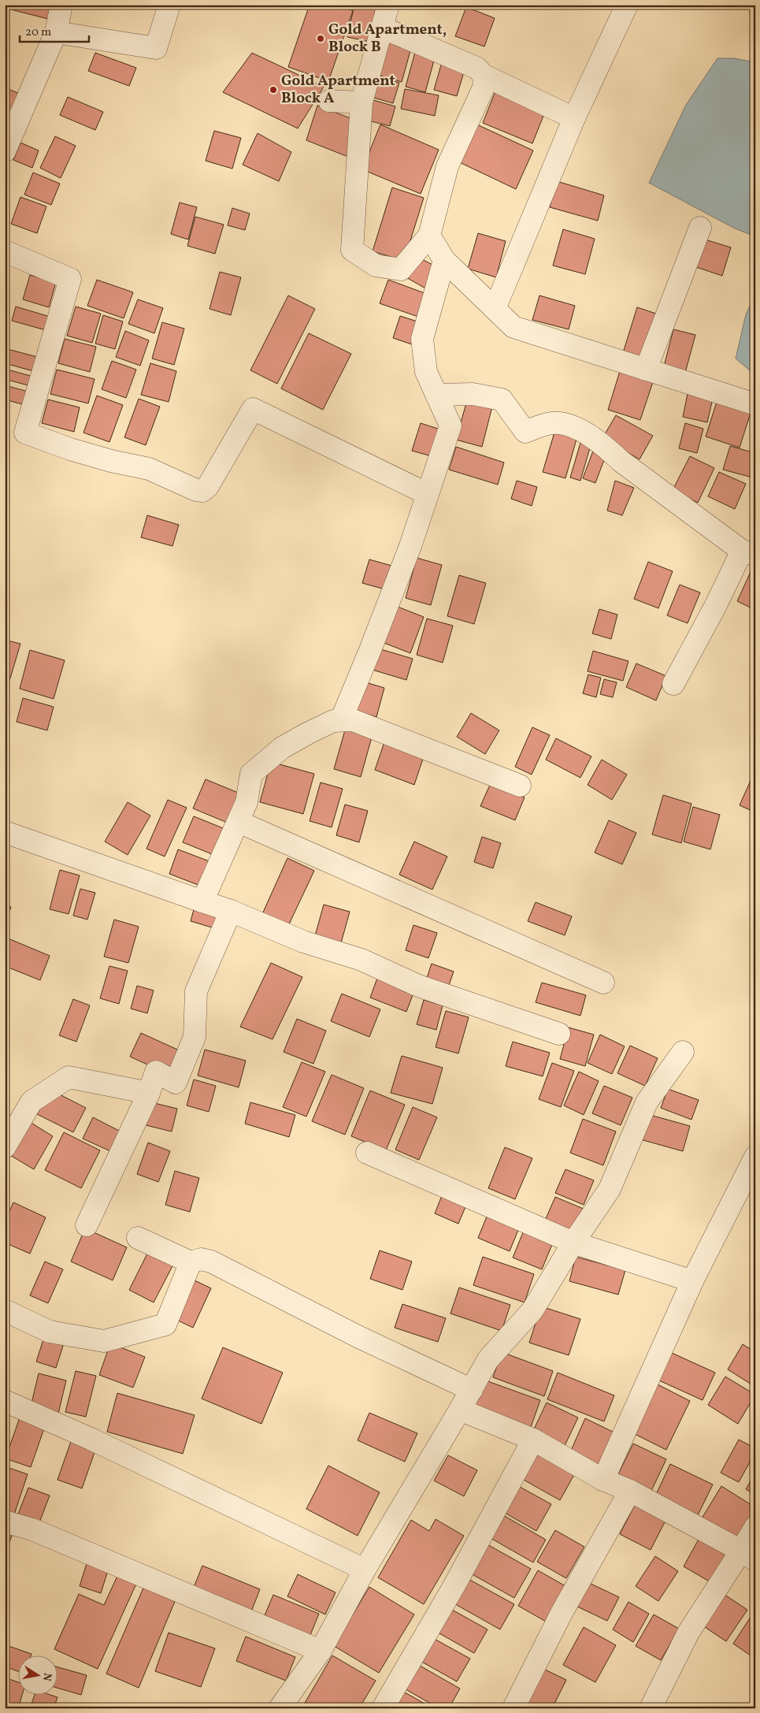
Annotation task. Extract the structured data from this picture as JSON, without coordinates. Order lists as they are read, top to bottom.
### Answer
{
  "places": ["Gold Apartment, Block B", "Gold Apartment Block A"],
  "scale_bar": "20 m",
  "north": "right"
}
